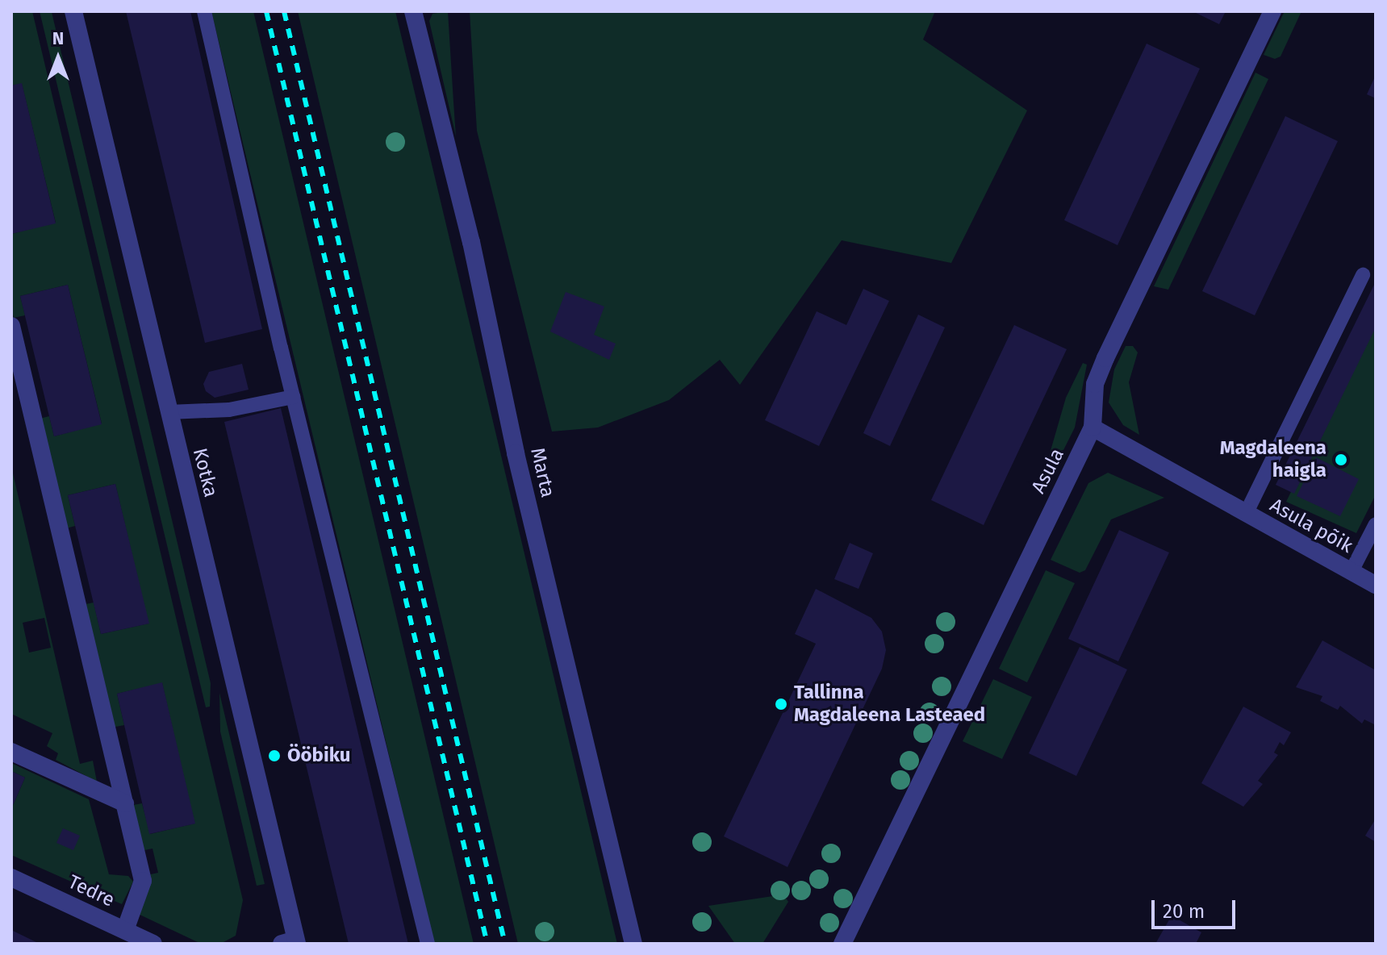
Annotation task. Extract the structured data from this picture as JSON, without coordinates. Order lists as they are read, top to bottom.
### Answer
{
  "streets": {
    "street": [
      "Asula",
      "Kotka",
      "Marta",
      "Asula põik",
      "Tedre"
    ]
  },
  "crossings": [
    ["Asula", "Asula põik"]
  ],
  "places": ["Magdaleena haigla", "Tallinna Magdaleena Lasteaed", "Ööbiku"],
  "scale_bar": "20 m",
  "north": "top"
}
